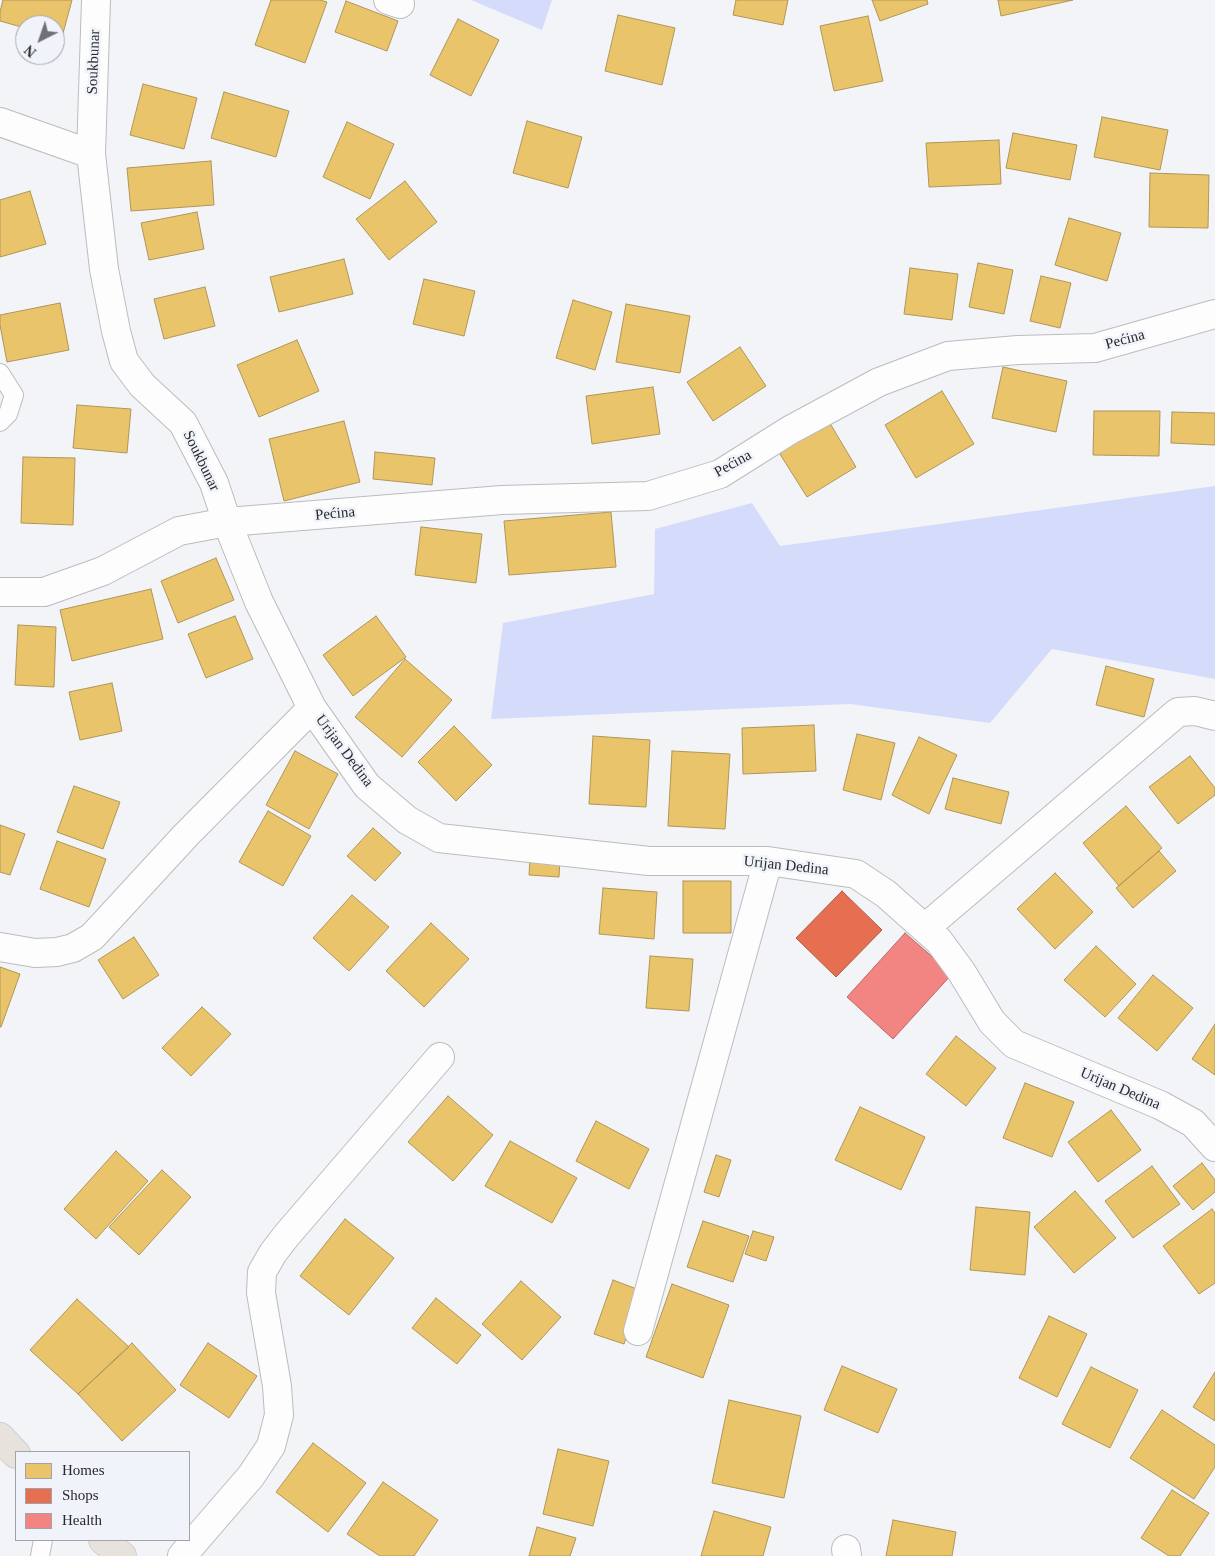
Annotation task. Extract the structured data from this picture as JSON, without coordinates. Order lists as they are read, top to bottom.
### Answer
{
  "streets": {
    "street": ["Soukbunar", "Pećina", "Urijan Dedina"]
  },
  "crossings": [
    ["Soukbunar", "Pećina"],
    ["Soukbunar", "Urijan Dedina"],
    ["Pećina", "Urijan Dedina"]
  ],
  "legend": ["Homes", "Shops", "Health"],
  "north": "bottom left"
}
